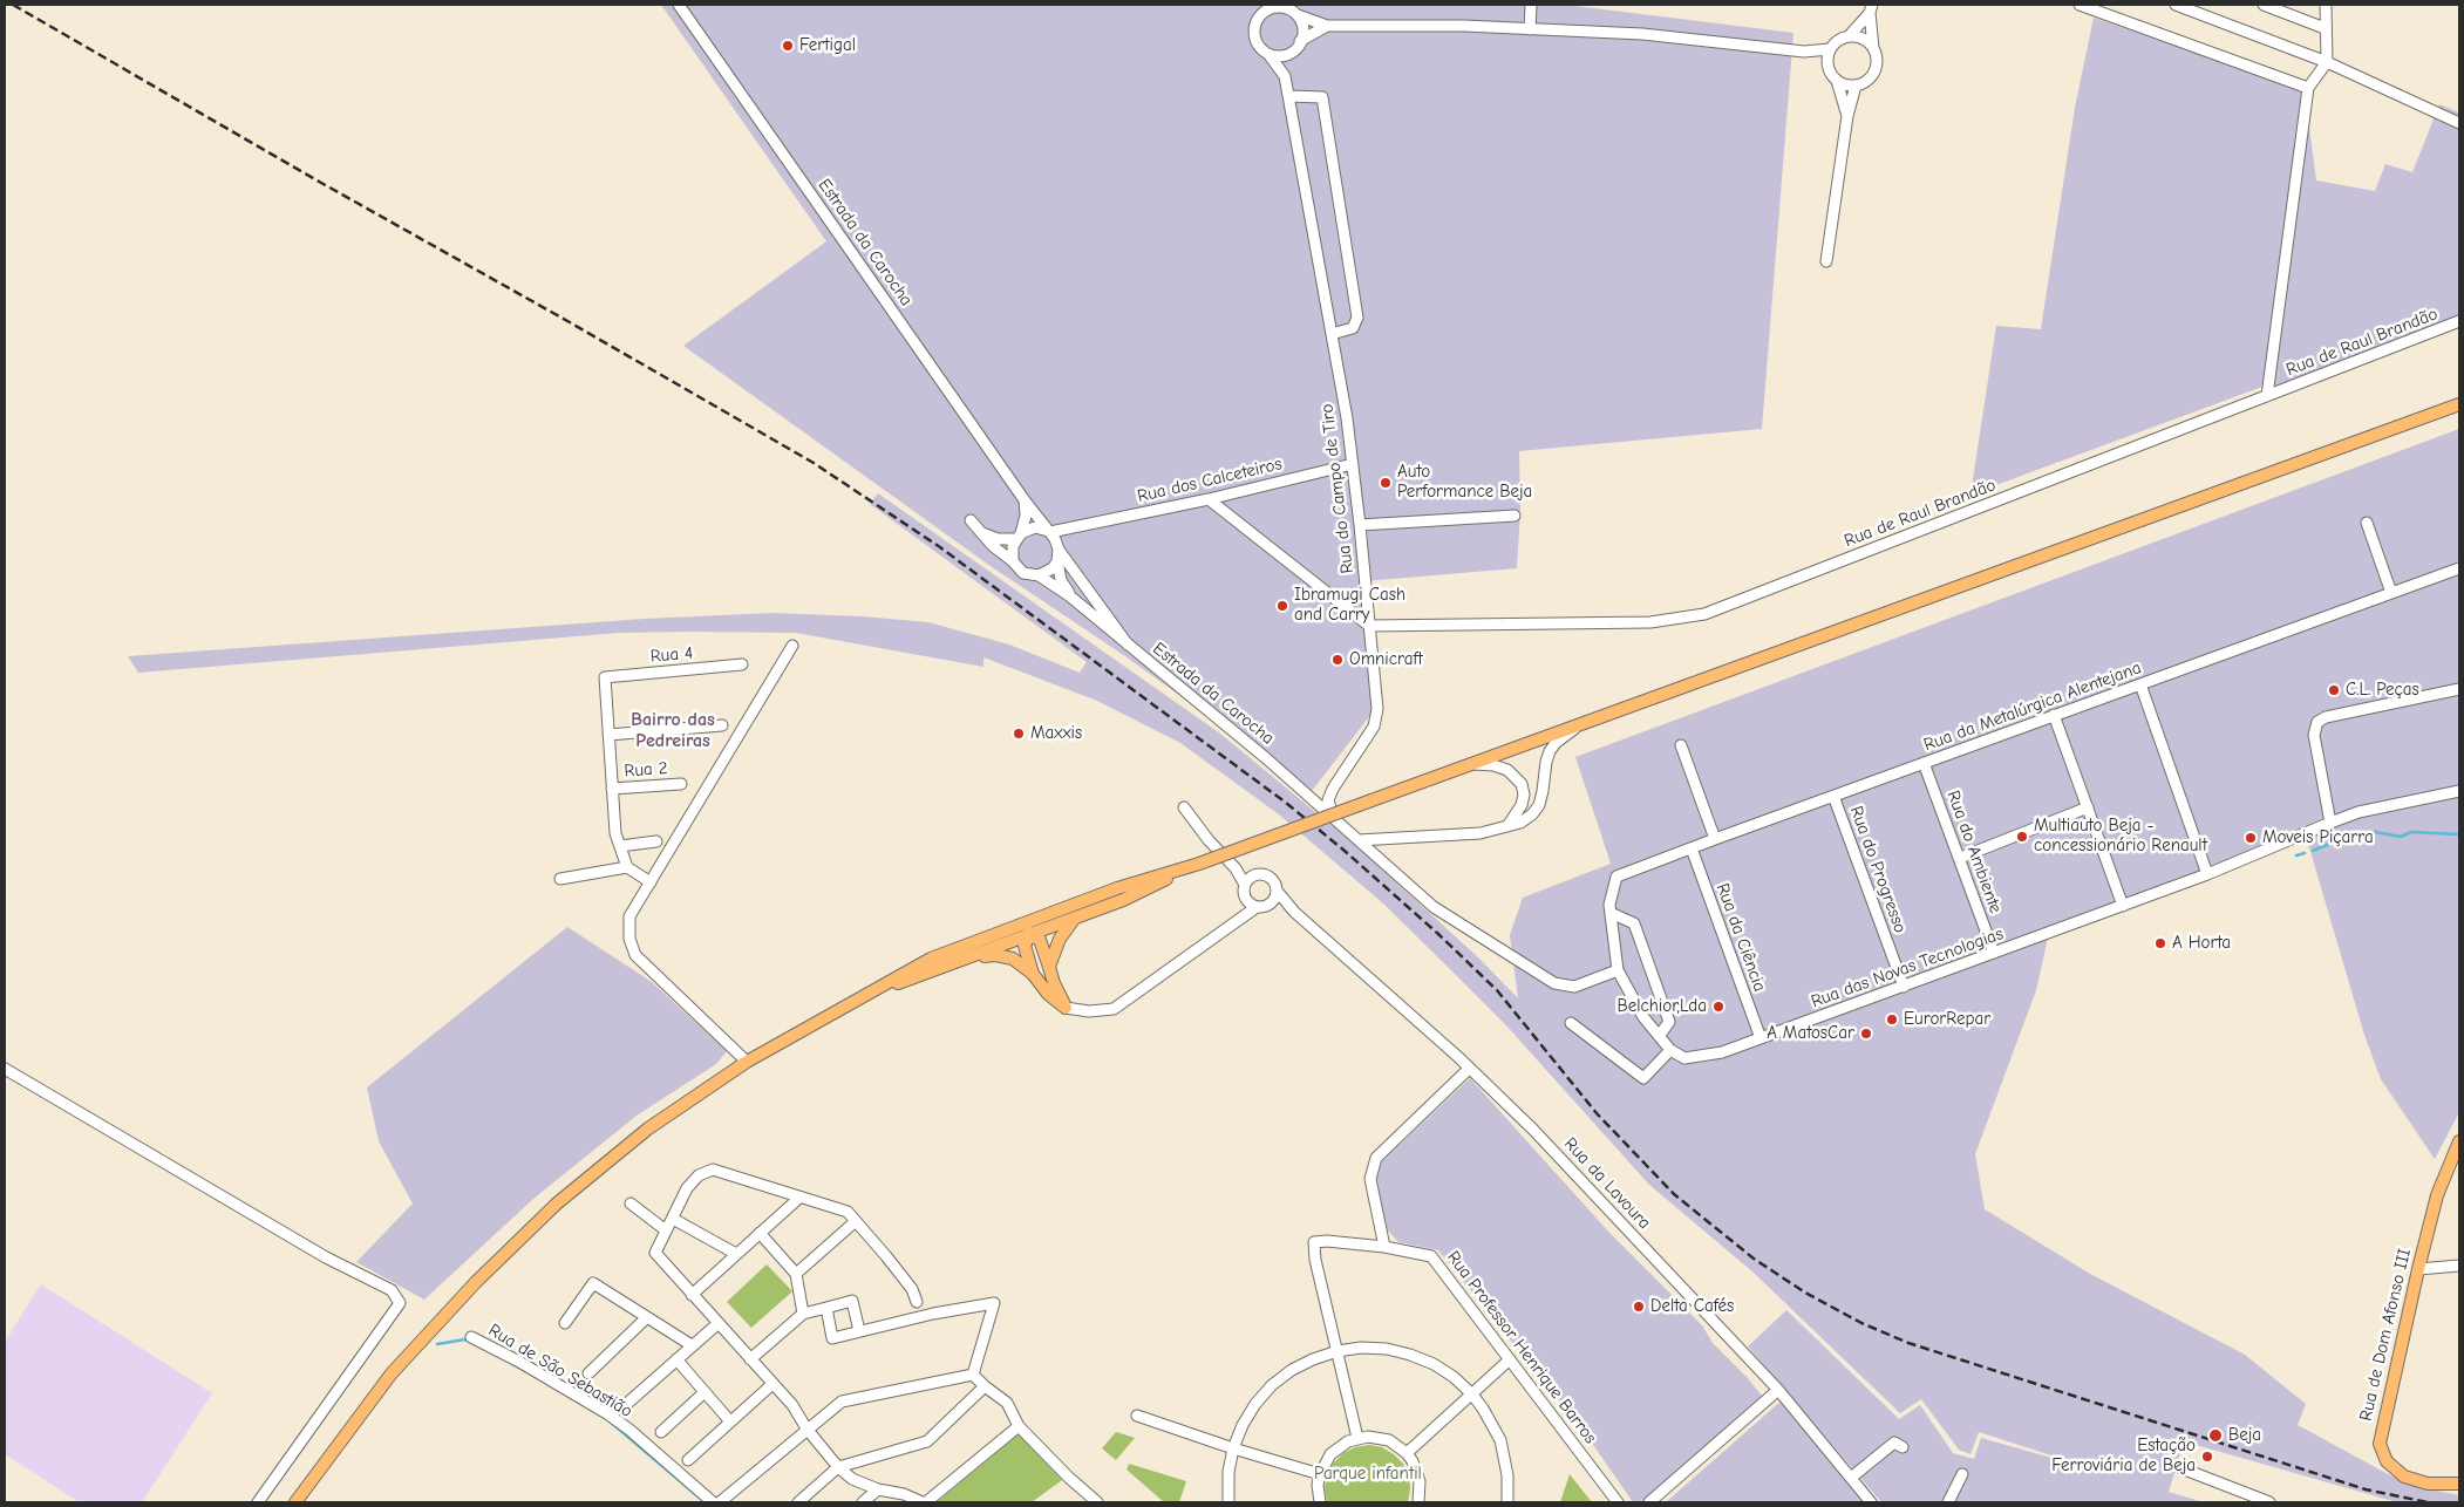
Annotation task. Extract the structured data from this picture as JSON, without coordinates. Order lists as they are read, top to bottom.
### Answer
{
  "streets": {
    "main road": ["Rua de Dom Afonso III"],
    "street": [
      "Estrada da Carocha",
      "Rua de Raul Brandão",
      "Rua dos Calceteiros",
      "Rua do Campo de Tiro",
      "Rua 4",
      "Rua da Metalúrgica Alentejana",
      "Rua 2",
      "Rua do Ambiente",
      "Rua do Progresso",
      "Rua da Ciência",
      "Rua das Novas Tecnologias",
      "Rua da Lavoura",
      "Rua Professor Henrique Barros",
      "Rua de São Sebastião"
    ]
  },
  "crossings": [
    ["Estrada da Carocha", "Rua dos Calceteiros"],
    ["Estrada da Carocha", "Rua do Campo de Tiro"],
    ["Rua de Raul Brandão", "Rua do Campo de Tiro"],
    ["Rua dos Calceteiros", "Rua do Campo de Tiro"],
    ["Rua da Metalúrgica Alentejana", "Rua do Ambiente"],
    ["Rua da Metalúrgica Alentejana", "Rua do Progresso"],
    ["Rua da Metalúrgica Alentejana", "Rua da Ciência"],
    ["Rua do Ambiente", "Rua das Novas Tecnologias"],
    ["Rua do Progresso", "Rua das Novas Tecnologias"],
    ["Rua da Ciência", "Rua das Novas Tecnologias"]
  ],
  "districts": ["Bairro das Pedreiras"],
  "parks": ["Parque infantil"],
  "places": [
    "Fertigal",
    "Auto Performance Beja",
    "Ibramugi Cash and Carry",
    "Omnicraft",
    "C.L. Peças",
    "Maxxis",
    "Multiauto Beja - concessionário Renault",
    "Moveis Piçarra",
    "A Horta",
    "Belchior,Lda",
    "EurorRepar",
    "A MatosCar",
    "Delta Cafés",
    "Beja",
    "Estação Ferroviária de Beja"
  ]
}
